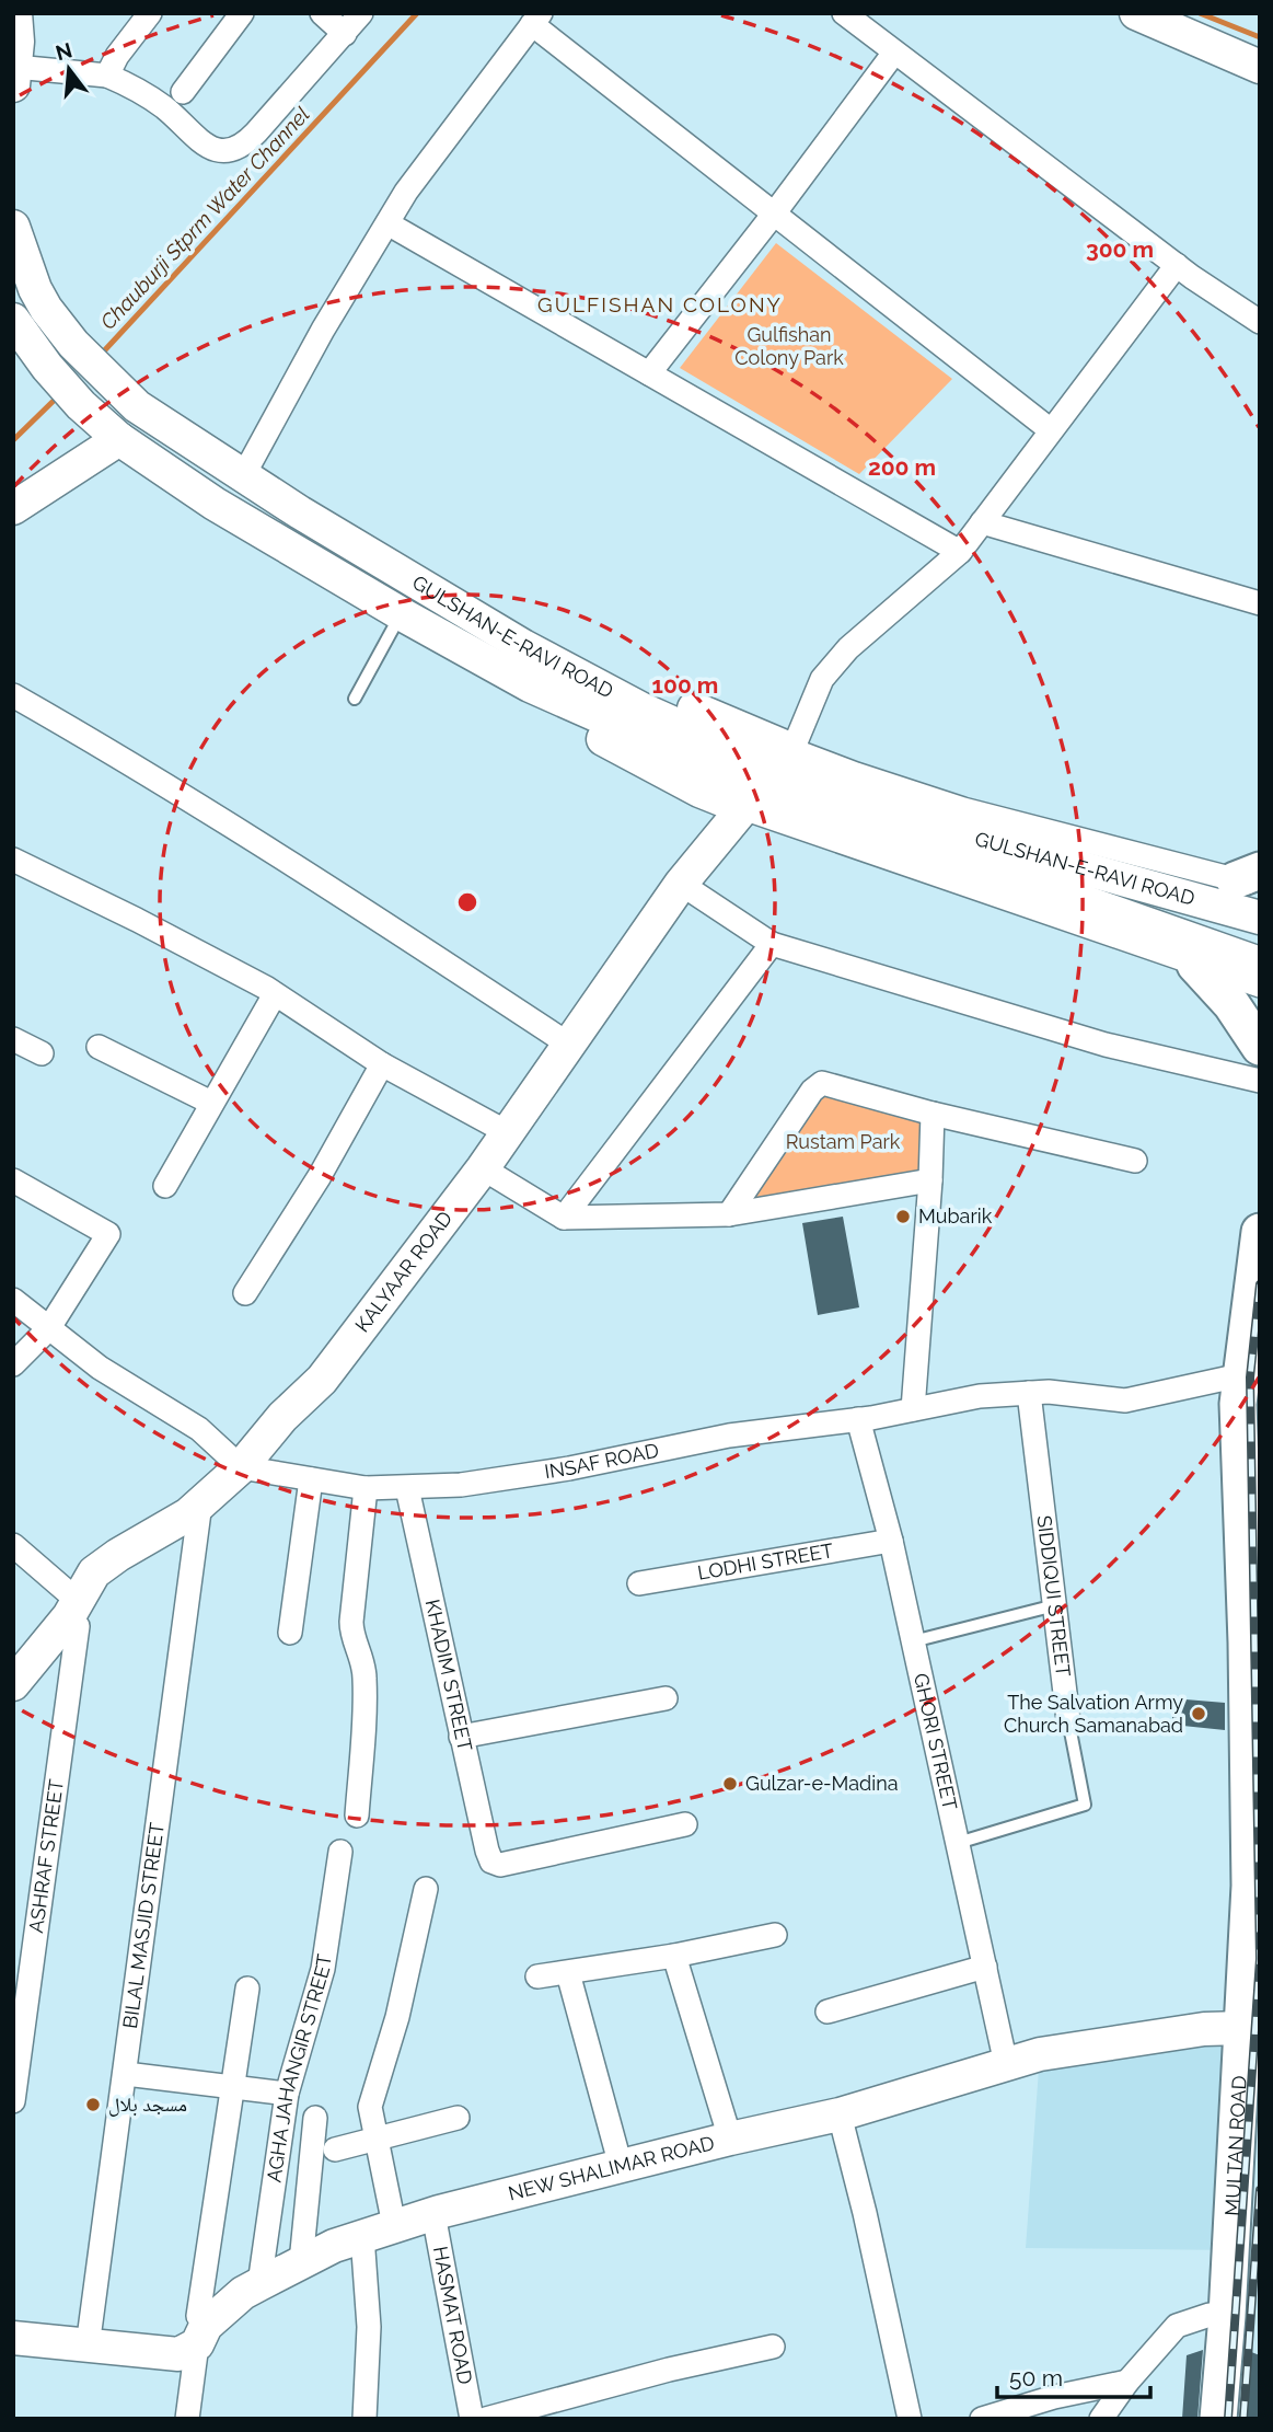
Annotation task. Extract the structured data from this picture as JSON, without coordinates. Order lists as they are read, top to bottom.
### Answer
{
  "streets": {
    "main road": [
      "GULSHAN-E-RAVI ROAD",
      "KALYAAR ROAD",
      "MULTAN ROAD",
      "NEW SHALIMAR ROAD"
    ],
    "street": [
      "INSAF ROAD",
      "LODHI STREET",
      "SIDDIQUI STREET",
      "KHADIM STREET",
      "GHORI STREET",
      "ASHRAF STREET",
      "BILAL MASJID STREET",
      "AGHA JAHANGIR STREET",
      "HASMAT ROAD"
    ]
  },
  "crossings": [
    ["KALYAAR ROAD", "INSAF ROAD"],
    ["KALYAAR ROAD", "ASHRAF STREET"],
    ["KALYAAR ROAD", "BILAL MASJID STREET"],
    ["INSAF ROAD", "SIDDIQUI STREET"],
    ["INSAF ROAD", "KHADIM STREET"],
    ["INSAF ROAD", "GHORI STREET"],
    ["INSAF ROAD", "MULTAN ROAD"],
    ["LODHI STREET", "GHORI STREET"],
    ["SIDDIQUI STREET", "GHORI STREET"],
    ["GHORI STREET", "NEW SHALIMAR ROAD"],
    ["BILAL MASJID STREET", "NEW SHALIMAR ROAD"],
    ["AGHA JAHANGIR STREET", "NEW SHALIMAR ROAD"],
    ["MULTAN ROAD", "NEW SHALIMAR ROAD"],
    ["NEW SHALIMAR ROAD", "HASMAT ROAD"]
  ],
  "districts": ["GULFISHAN COLONY"],
  "water": ["Chauburji Stprm Water Channel"],
  "parks": ["Gulfishan Colony Park", "Rustam Park"],
  "places": [
    "Mubarik",
    "The Salvation Army Church Samanabad",
    "Gulzar-e-Madina",
    "مسجد بلال"
  ],
  "scale_bar": "50 m",
  "north": "top",
  "rings": ["300 m", "200 m", "100 m"]
}
